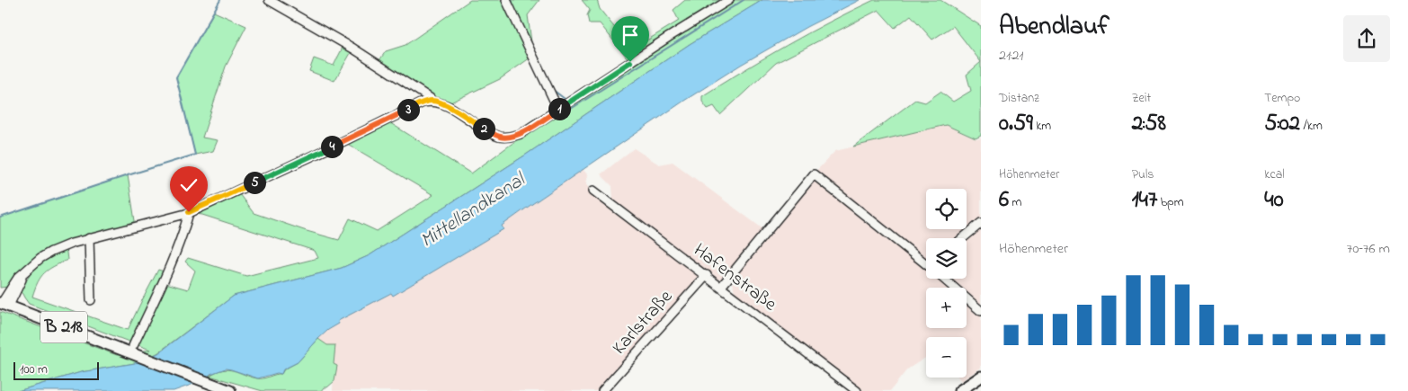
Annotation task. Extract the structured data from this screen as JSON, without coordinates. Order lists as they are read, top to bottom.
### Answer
{
  "streets": {
    "main road": ["B 218"],
    "street": ["Hafenstraße", "Karlstraße"]
  },
  "crossings": [
    ["Hafenstraße", "Karlstraße"]
  ],
  "water": ["Mittellandkanal"],
  "scale_bar": "100 m",
  "page": {
    "heading": ["Abendlauf", "21:21"],
    "stats": [
      ["Distanz", "0.59 km"],
      ["Zeit", "2:58"],
      ["Tempo", "5:02 /km"],
      ["Höhenmeter", "6 m"],
      ["Puls", "147 bpm"],
      ["kcal", "40"]
    ],
    "pins": [
      "1",
      "3",
      "2",
      "4",
      "5"
    ],
    "map_buttons": ["+", "−"],
    "chart": ["Höhenmeter", "70–76 m"],
    "scale": "100 m"
  }
}
